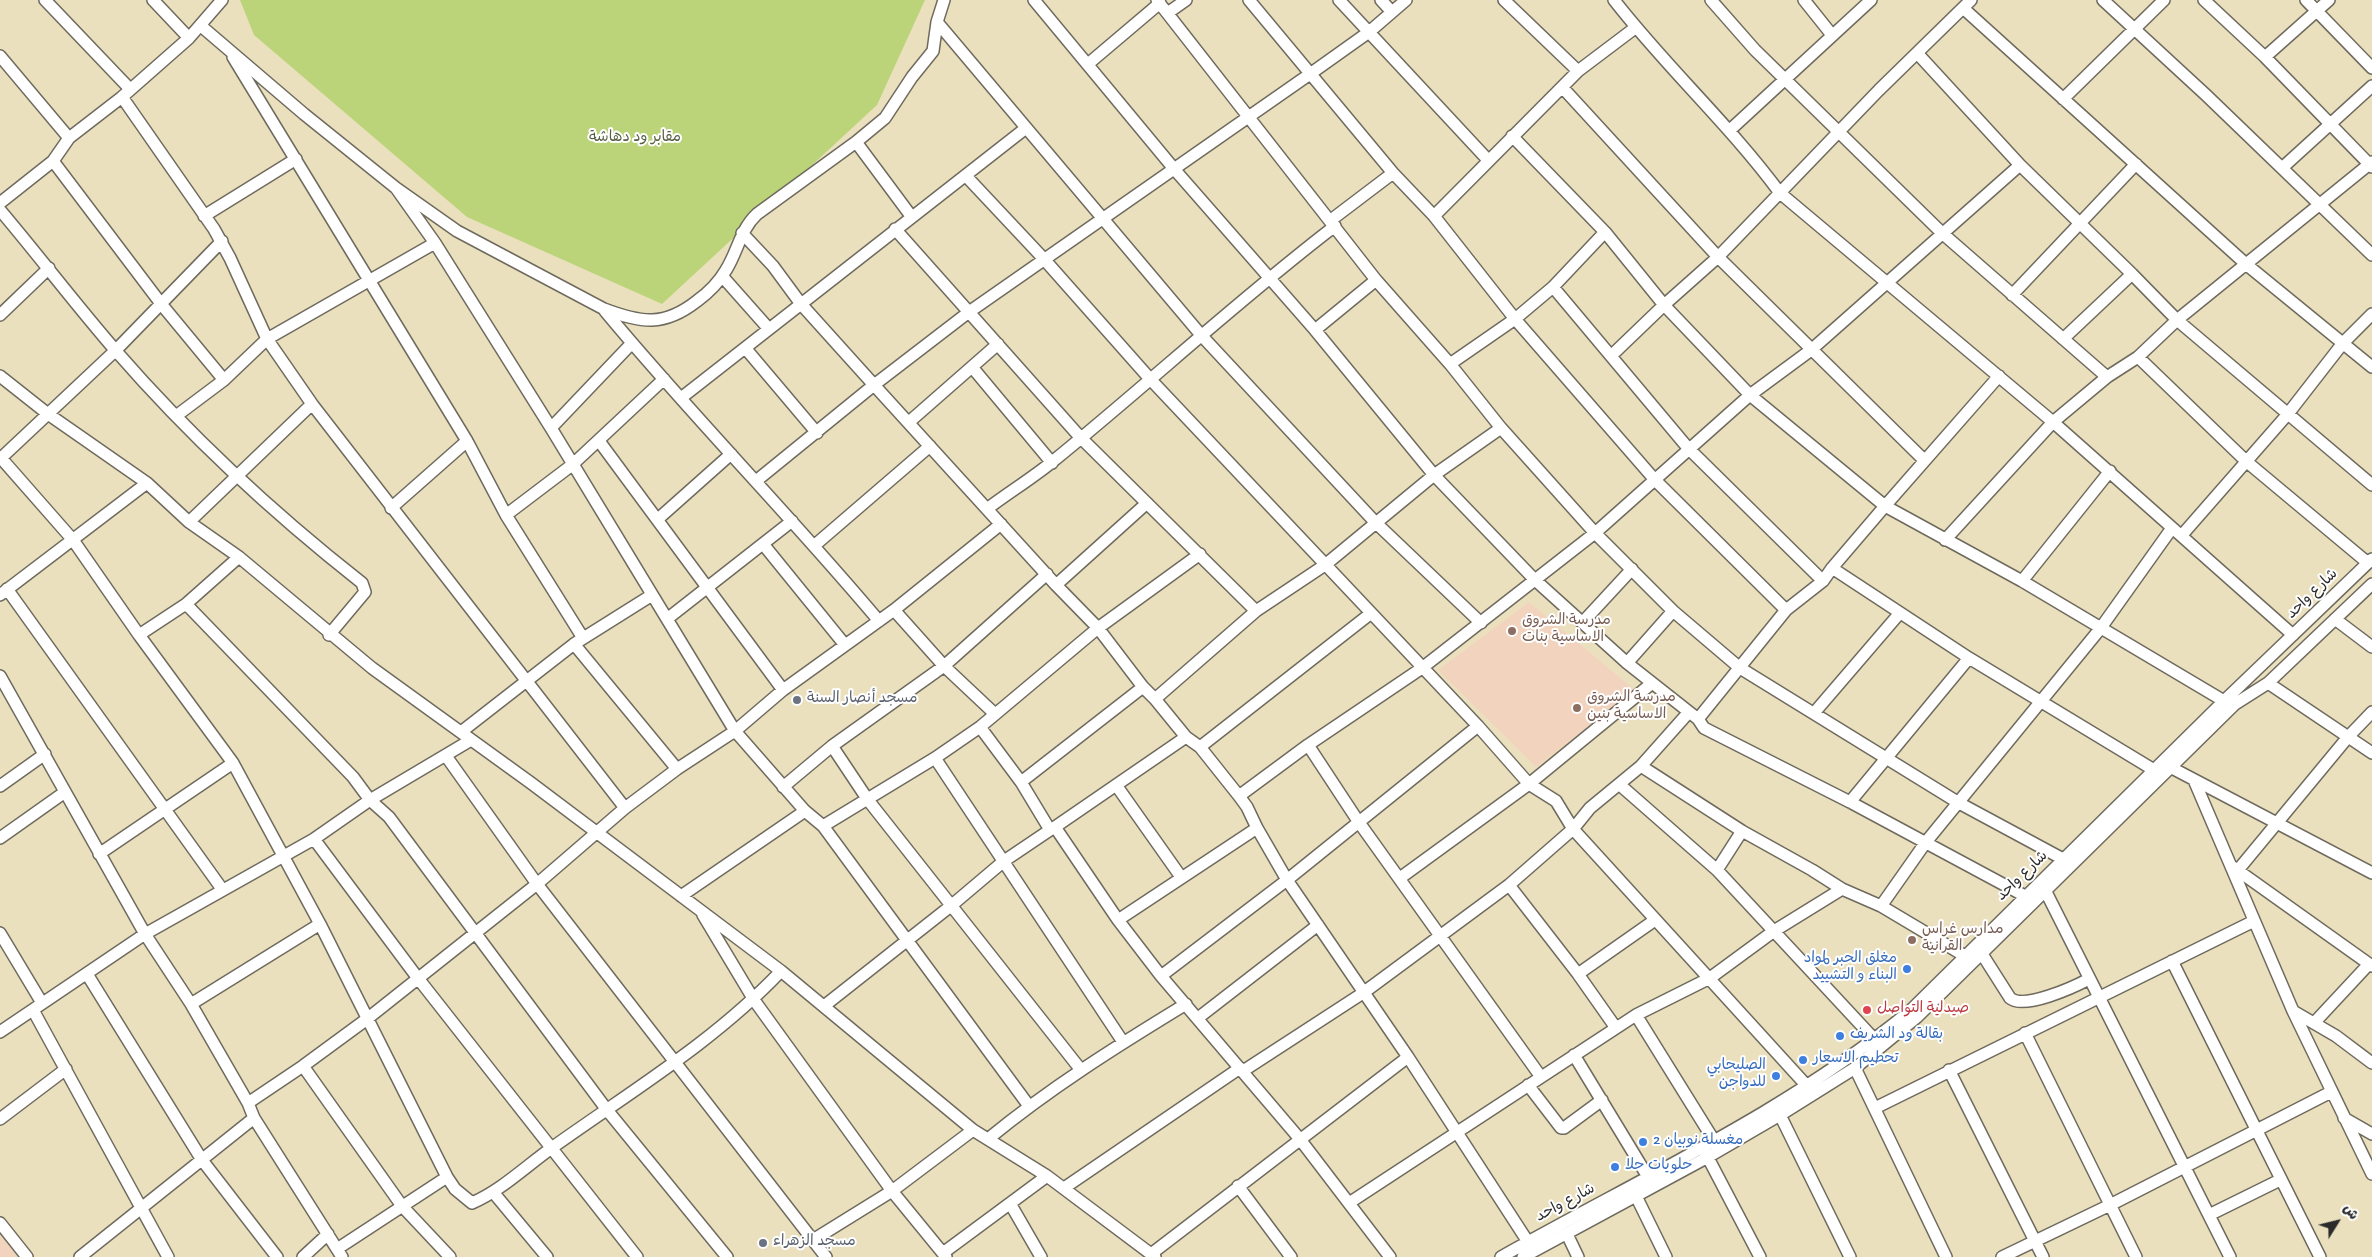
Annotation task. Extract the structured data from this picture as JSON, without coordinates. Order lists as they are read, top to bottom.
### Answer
{
  "streets": {
    "street": ["شارع واحد"]
  },
  "parks": ["مقابر ود دهاشة"],
  "places": [
    "مدرسة الشروق الاساسية بنات",
    "مسجد أنصار السنة",
    "مدرسة الشروق الاساسية بنين",
    "مدارس غراس القرانية",
    "مغلق الحبر لمواد البناء و التشييد",
    "صيدلية التواصل",
    "بقالة ود الشريف",
    "تحطيم الاسعار",
    "الصليحابي للدواجن",
    "مغسلة نوبيان 2",
    "حلويات حلا",
    "مسجد الزهراء"
  ],
  "north": "top right"
}
